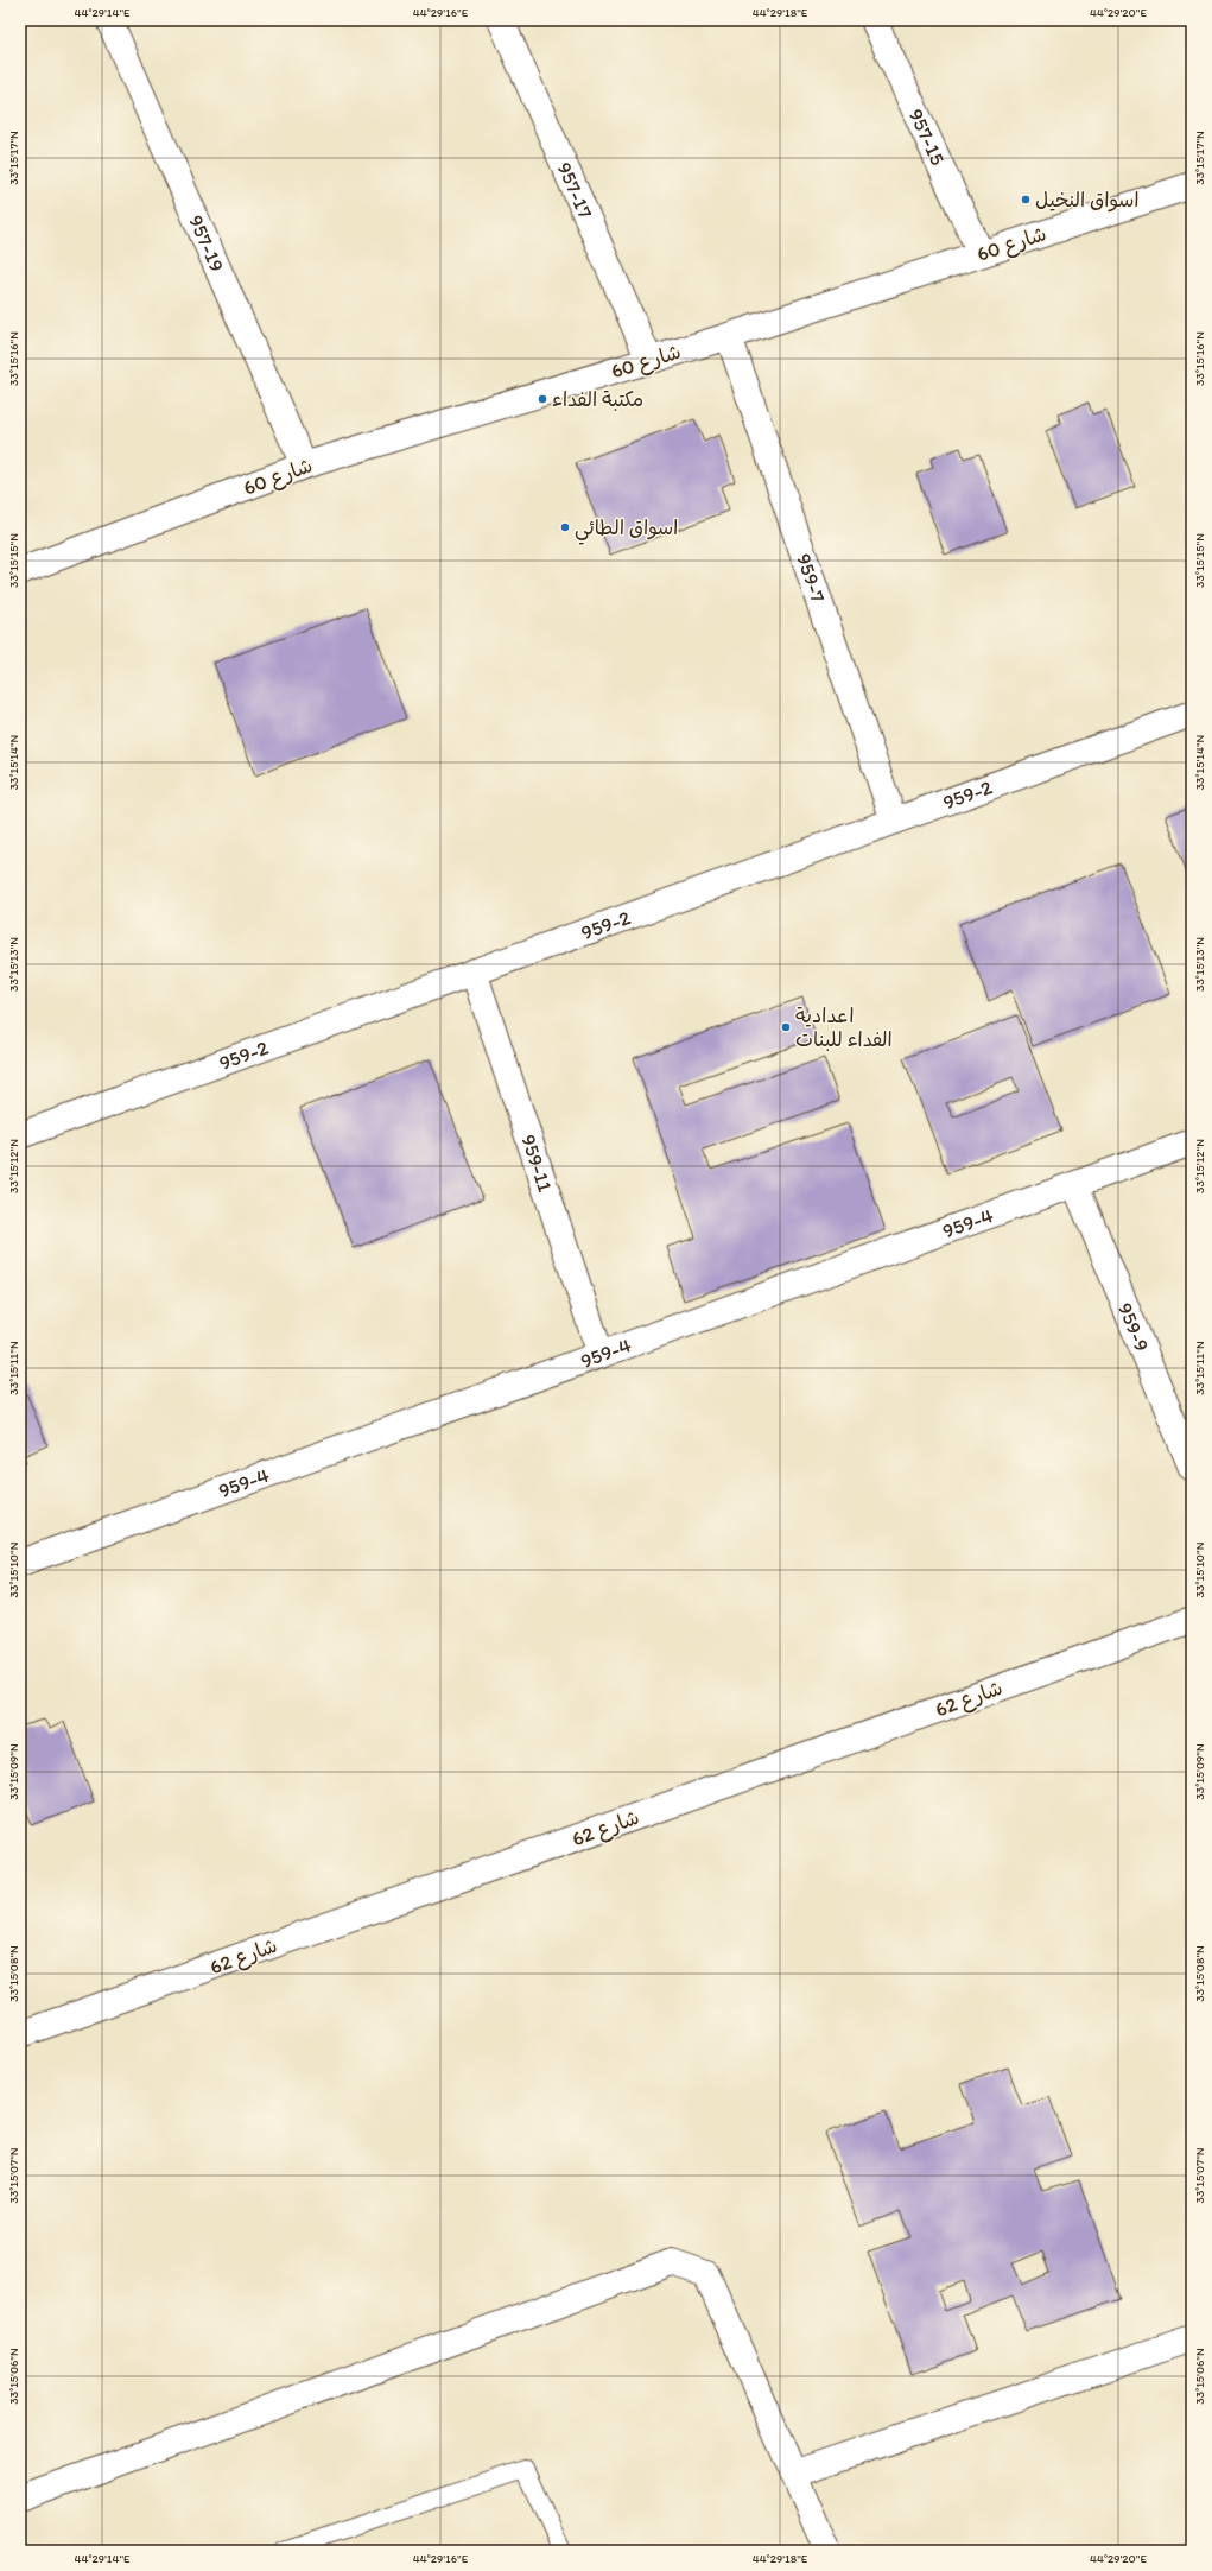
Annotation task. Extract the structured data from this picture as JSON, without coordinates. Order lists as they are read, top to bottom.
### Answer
{
  "streets": {
    "street": [
      "957-15",
      "957-17",
      "957-19",
      "شارع 60",
      "959-7",
      "959-2",
      "959-11",
      "959-4",
      "959-9",
      "شارع 62"
    ]
  },
  "crossings": [
    ["957-15", "شارع 60"],
    ["957-17", "شارع 60"],
    ["957-19", "شارع 60"],
    ["شارع 60", "959-7"],
    ["959-7", "959-2"],
    ["959-2", "959-11"],
    ["959-11", "959-4"],
    ["959-4", "959-9"]
  ],
  "places": [
    "اسواق النخيل",
    "مكتبة الفداء",
    "اسواق الطائي",
    "اعدادية الفداء للبنات"
  ],
  "coordinates": [
    "44°29'14\"E",
    "44°29'16\"E",
    "44°29'18\"E",
    "44°29'20\"E",
    "33°15'17\"N",
    "33°15'16\"N",
    "33°15'15\"N",
    "33°15'14\"N",
    "33°15'13\"N",
    "33°15'12\"N",
    "33°15'11\"N",
    "33°15'10\"N",
    "33°15'09\"N",
    "33°15'08\"N",
    "33°15'07\"N",
    "33°15'06\"N"
  ]
}
